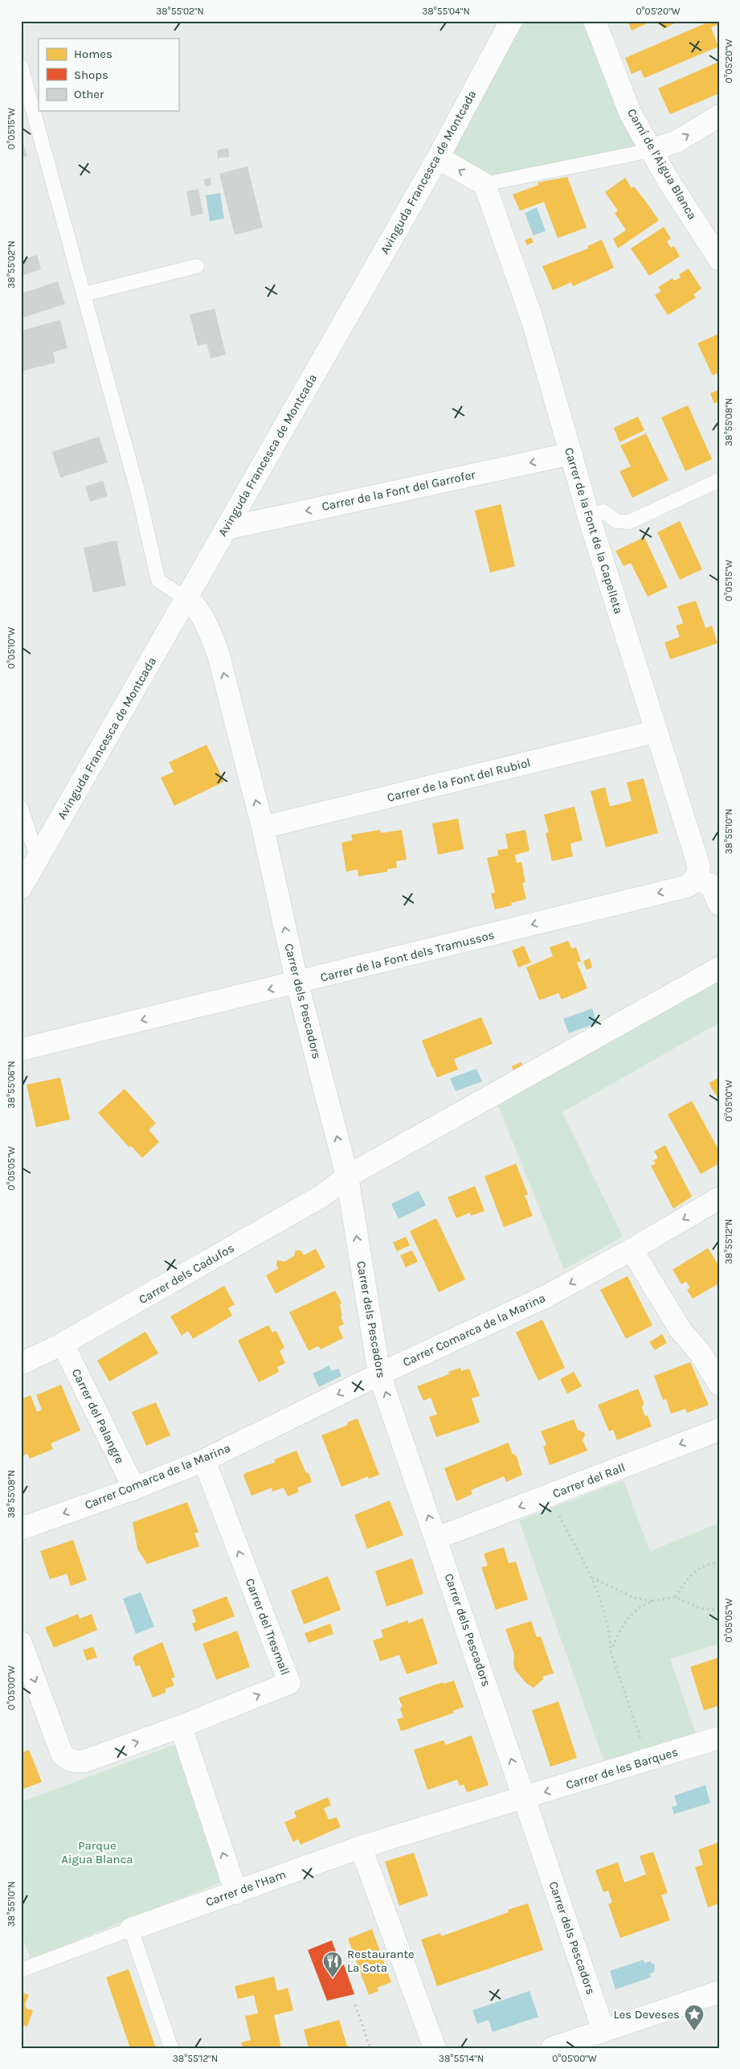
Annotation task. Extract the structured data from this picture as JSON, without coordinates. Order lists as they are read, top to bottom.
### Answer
{
  "streets": {
    "street": [
      "Camí de l’Aigua Blanca",
      "Avinguda Francesca de Montcada",
      "Carrer de la Font del Garrofer",
      "Carrer de la Font de la Capelleta",
      "Carrer de la Font del Rubiol",
      "Carrer de la Font dels Tramussos",
      "Carrer dels Pescadors",
      "Carrer dels Cadufos",
      "Carrer Comarca de la Marina",
      "Carrer del Palangre",
      "Carrer del Rall",
      "Carrer del Tresmall",
      "Carrer de les Barques",
      "Carrer de l’Ham"
    ]
  },
  "crossings": [
    ["Avinguda Francesca de Montcada", "Carrer de la Font del Garrofer"],
    ["Avinguda Francesca de Montcada", "Carrer dels Pescadors"],
    ["Carrer de la Font del Garrofer", "Carrer de la Font de la Capelleta"],
    ["Carrer de la Font de la Capelleta", "Carrer de la Font del Rubiol"],
    ["Carrer de la Font de la Capelleta", "Carrer de la Font dels Tramussos"],
    ["Carrer de la Font del Rubiol", "Carrer dels Pescadors"],
    ["Carrer de la Font dels Tramussos", "Carrer dels Pescadors"],
    ["Carrer dels Pescadors", "Carrer dels Cadufos"],
    ["Carrer dels Pescadors", "Carrer Comarca de la Marina"],
    ["Carrer dels Pescadors", "Carrer del Rall"],
    ["Carrer dels Pescadors", "Carrer de les Barques"],
    ["Carrer dels Pescadors", "Carrer de l’Ham"],
    ["Carrer dels Cadufos", "Carrer del Palangre"],
    ["Carrer Comarca de la Marina", "Carrer del Palangre"],
    ["Carrer Comarca de la Marina", "Carrer del Tresmall"],
    ["Carrer de les Barques", "Carrer de l’Ham"]
  ],
  "one_way": [
    "Carrer de la Font del Garrofer",
    "Carrer de la Font dels Tramussos",
    "Carrer dels Pescadors",
    "Carrer Comarca de la Marina",
    "Carrer del Rall",
    "Carrer de les Barques"
  ],
  "parks": ["Parque Aigua Blanca"],
  "places": {
    "restaurant": ["Restaurante La Sota"],
    "place": ["Les Deveses"]
  },
  "legend": ["Homes", "Shops", "Other"],
  "coordinates": [
    "38°55'02\"N",
    "38°55'04\"N",
    "0°05'20\"W",
    "0°05'15\"W",
    "38°55'08\"N",
    "0°05'10\"W",
    "38°55'10\"N",
    "38°55'06\"N",
    "0°05'05\"W",
    "38°55'12\"N",
    "0°05'00\"W",
    "38°55'14\"N"
  ]
}
